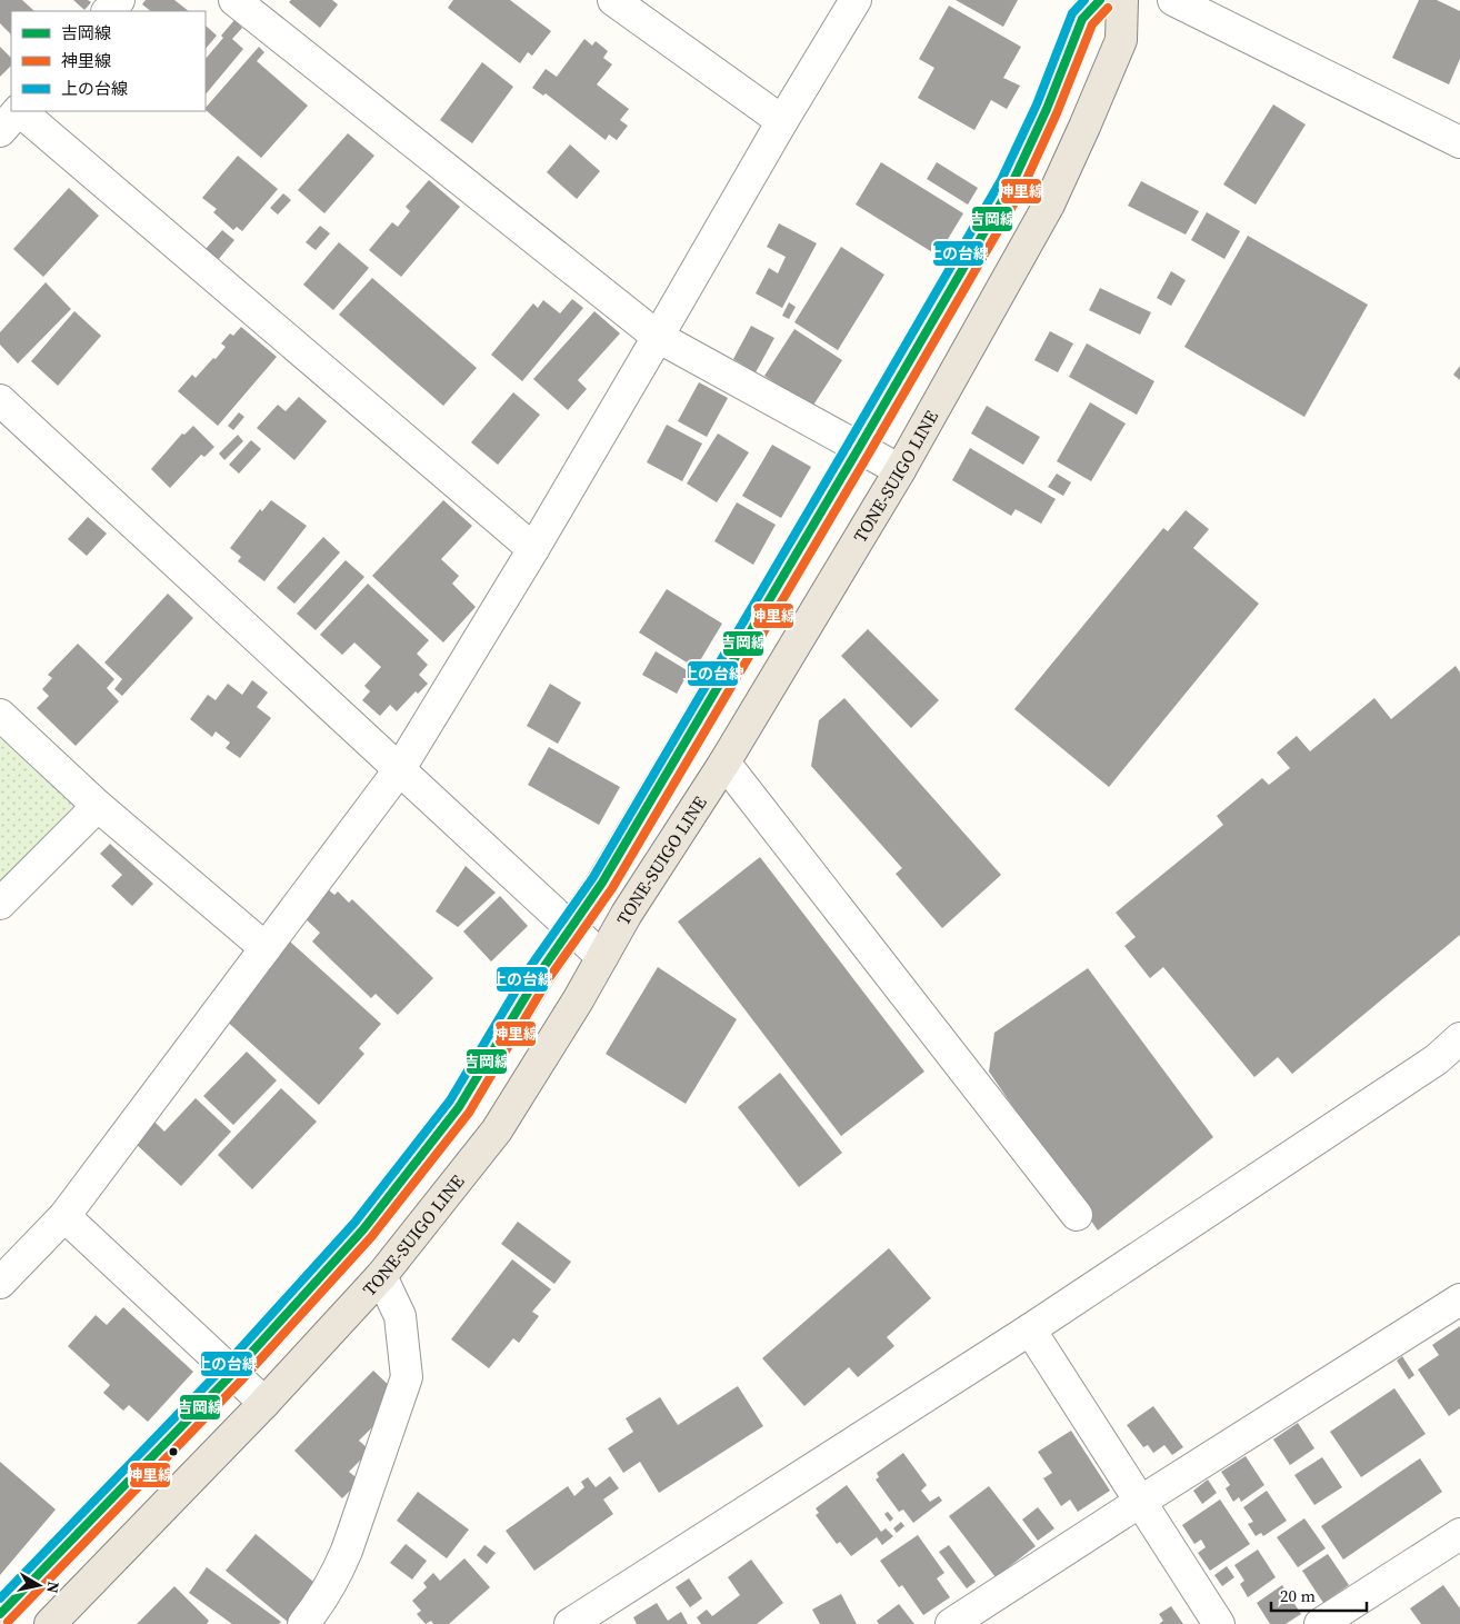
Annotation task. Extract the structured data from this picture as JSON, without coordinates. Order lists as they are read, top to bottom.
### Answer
{
  "streets": {
    "highway": ["TONE-SUIGO LINE"]
  },
  "lines": ["transit line 吉岡線", "transit line 上の台線", "transit line 神里線"],
  "legend": ["吉岡線", "神里線", "上の台線"],
  "scale_bar": "20 m",
  "north": "right"
}
